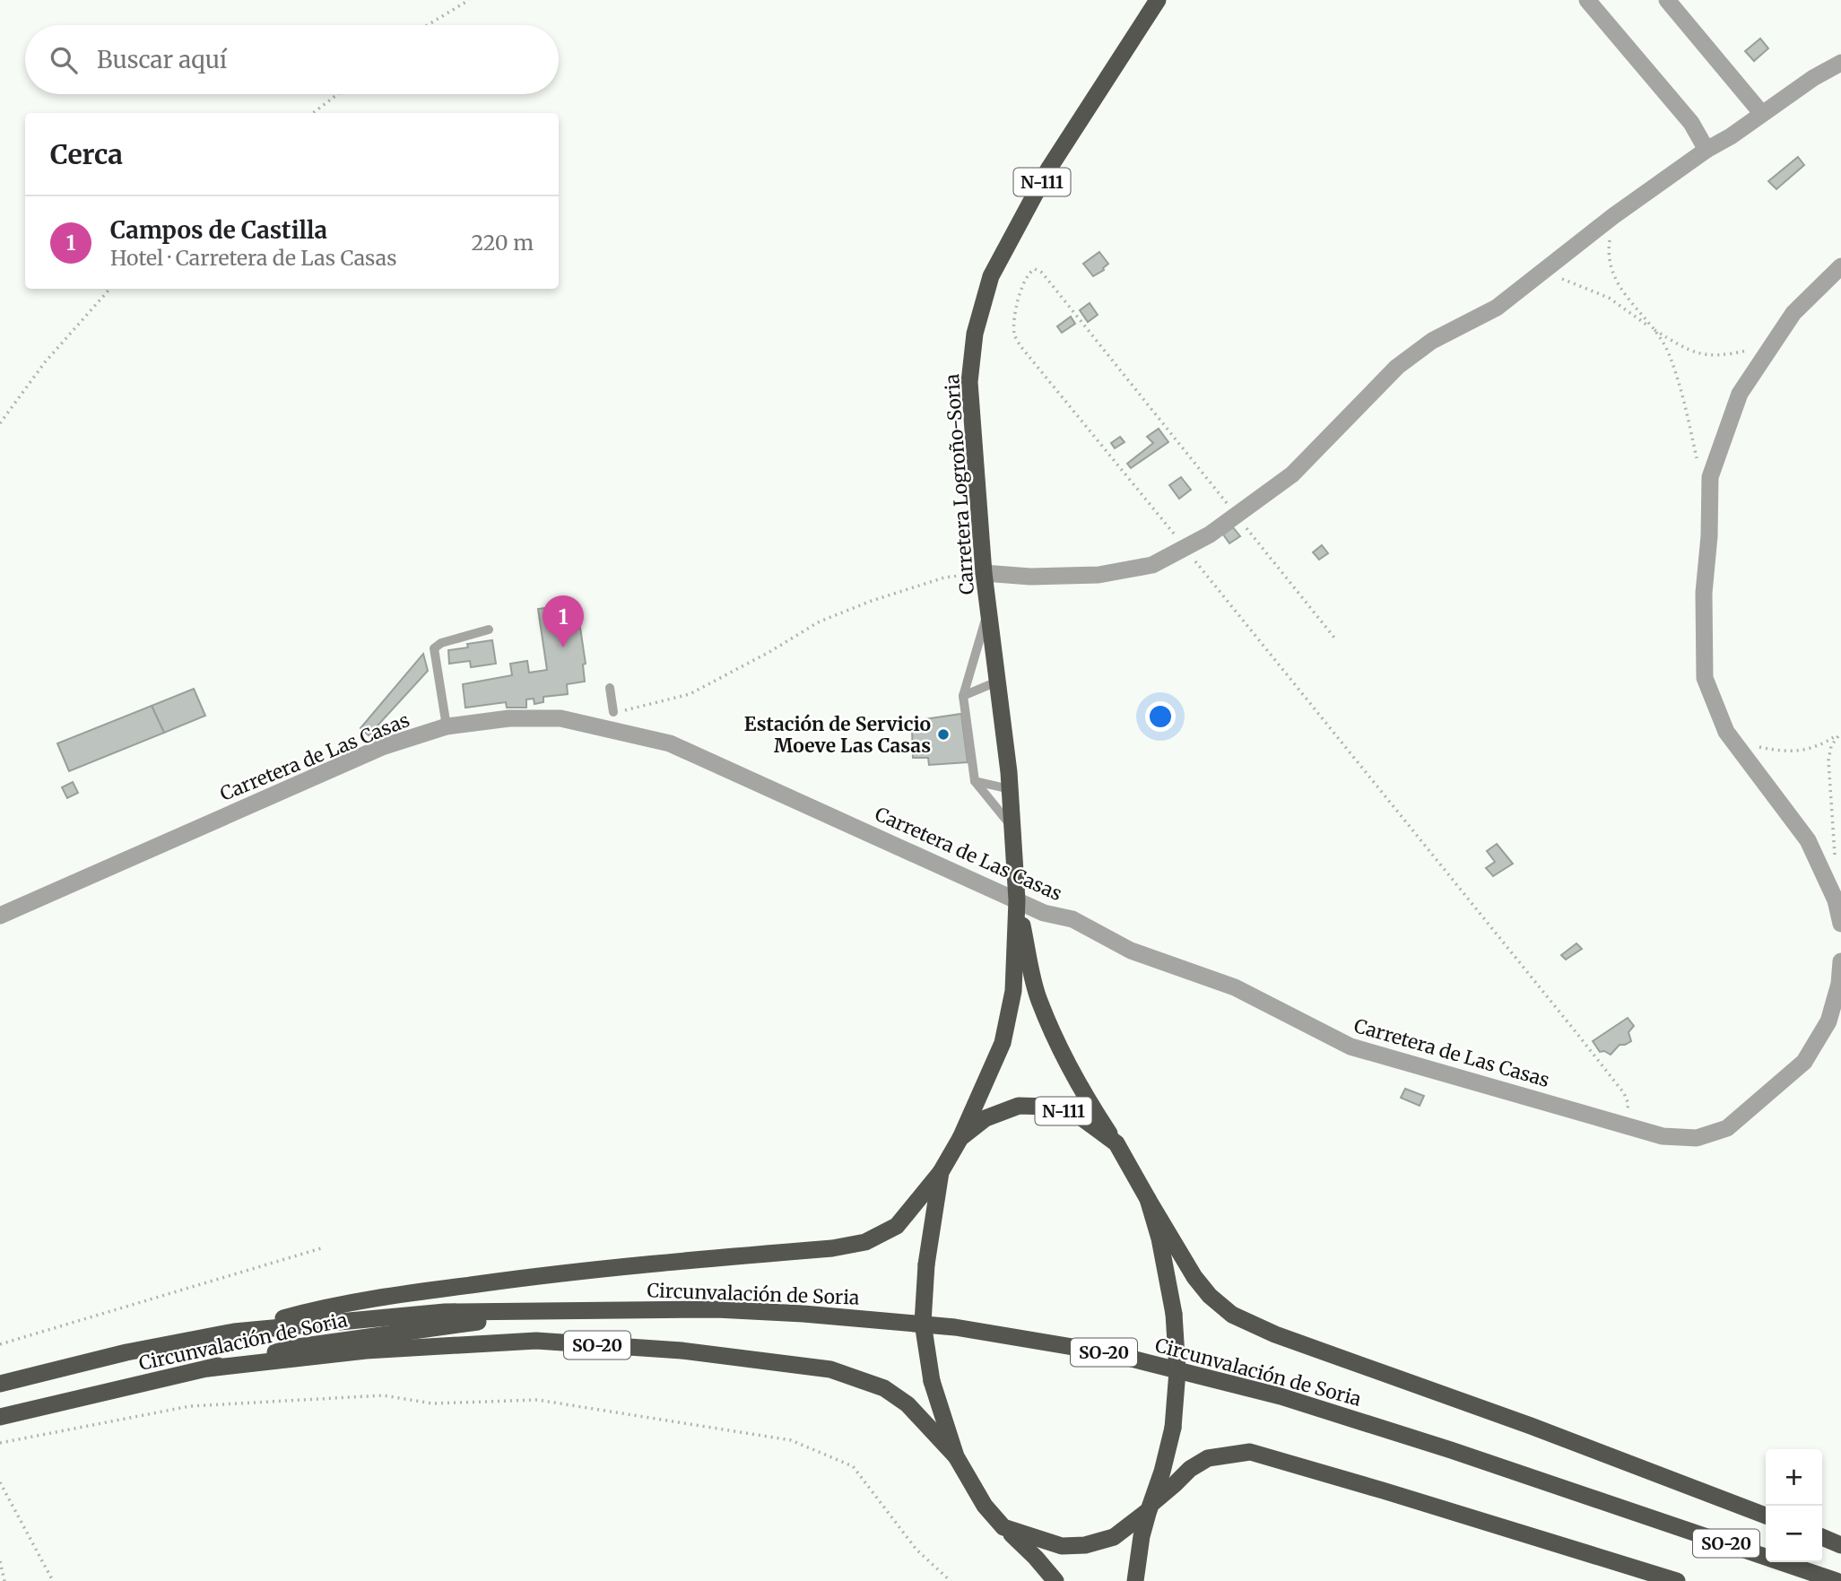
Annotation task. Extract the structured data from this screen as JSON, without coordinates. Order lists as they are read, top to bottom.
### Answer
{
  "streets": {
    "highway": [
      "N-111",
      "Carretera Logroño-Soria",
      "Circunvalación de Soria",
      "SO-20"
    ],
    "street": ["Carretera de Las Casas"]
  },
  "crossings": [
    ["N-111", "Carretera Logroño-Soria"],
    ["N-111", "SO-20"],
    ["Carretera Logroño-Soria", "Carretera de Las Casas"],
    ["Circunvalación de Soria", "SO-20"]
  ],
  "places": ["Estación de Servicio Moeve Las Casas"],
  "page": {
    "search": "Buscar aquí",
    "heading": "Cerca",
    "list": [
      {
        "mark": "1",
        "name": "Campos de Castilla",
        "note": "Hotel · Carretera de Las Casas",
        "value": "220 m"
      }
    ],
    "pins": "1",
    "map_buttons": ["+", "−"]
  }
}
